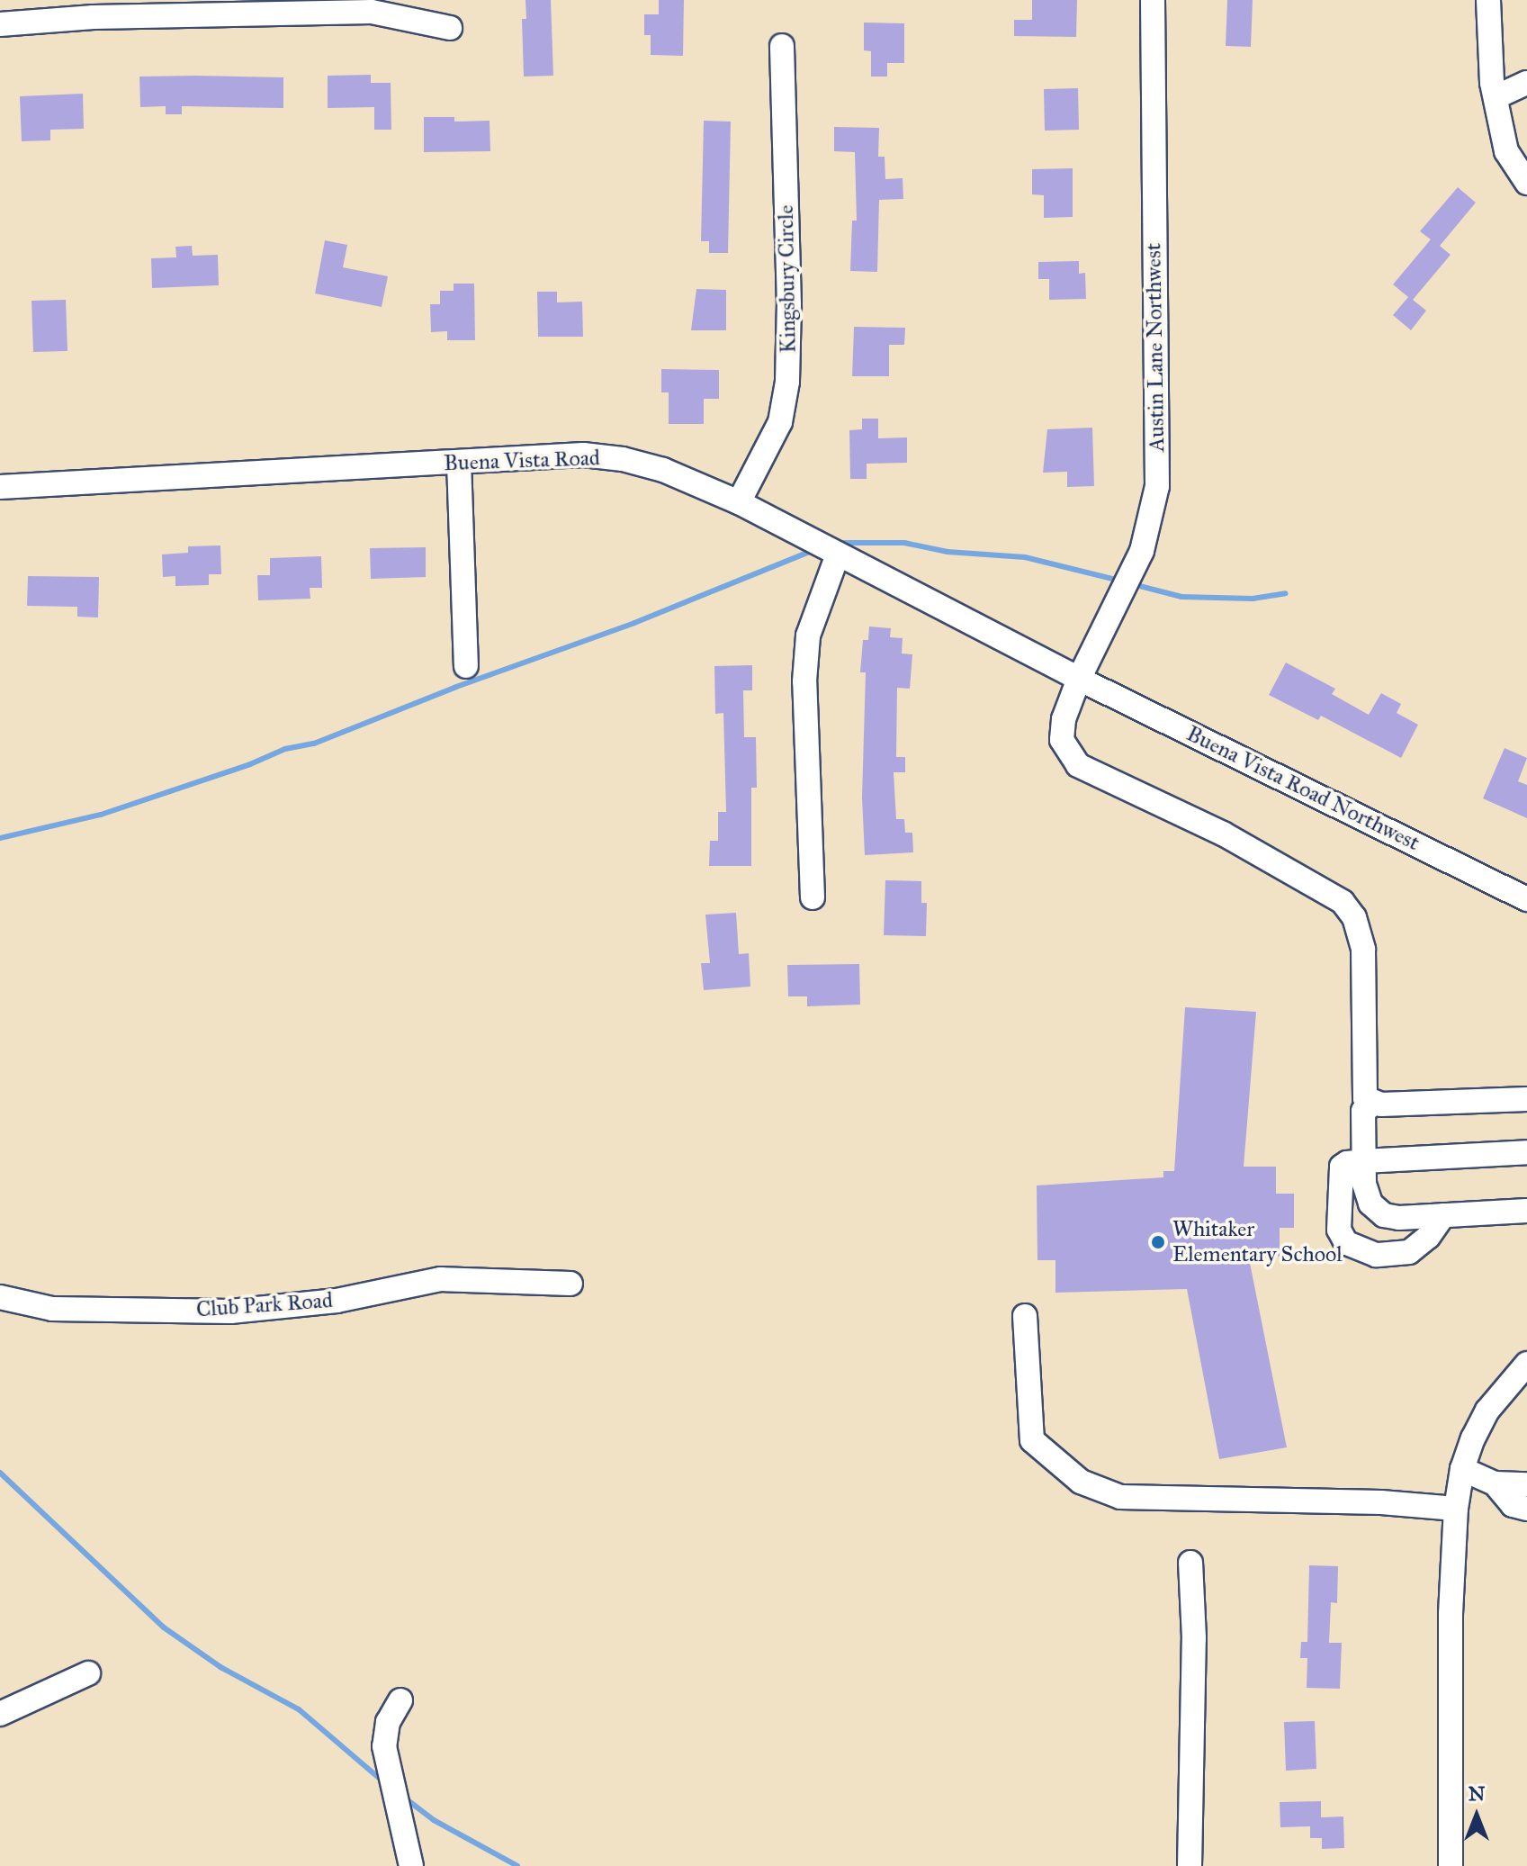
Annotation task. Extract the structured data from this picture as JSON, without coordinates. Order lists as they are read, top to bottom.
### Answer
{
  "streets": {
    "street": [
      "Kingsbury Circle",
      "Austin Lane Northwest",
      "Buena Vista Road",
      "Buena Vista Road Northwest",
      "Club Park Road"
    ]
  },
  "crossings": [
    ["Kingsbury Circle", "Buena Vista Road"],
    ["Austin Lane Northwest", "Buena Vista Road"],
    ["Austin Lane Northwest", "Buena Vista Road Northwest"],
    ["Buena Vista Road", "Buena Vista Road Northwest"]
  ],
  "places": ["Whitaker Elementary School"],
  "north": "top"
}
